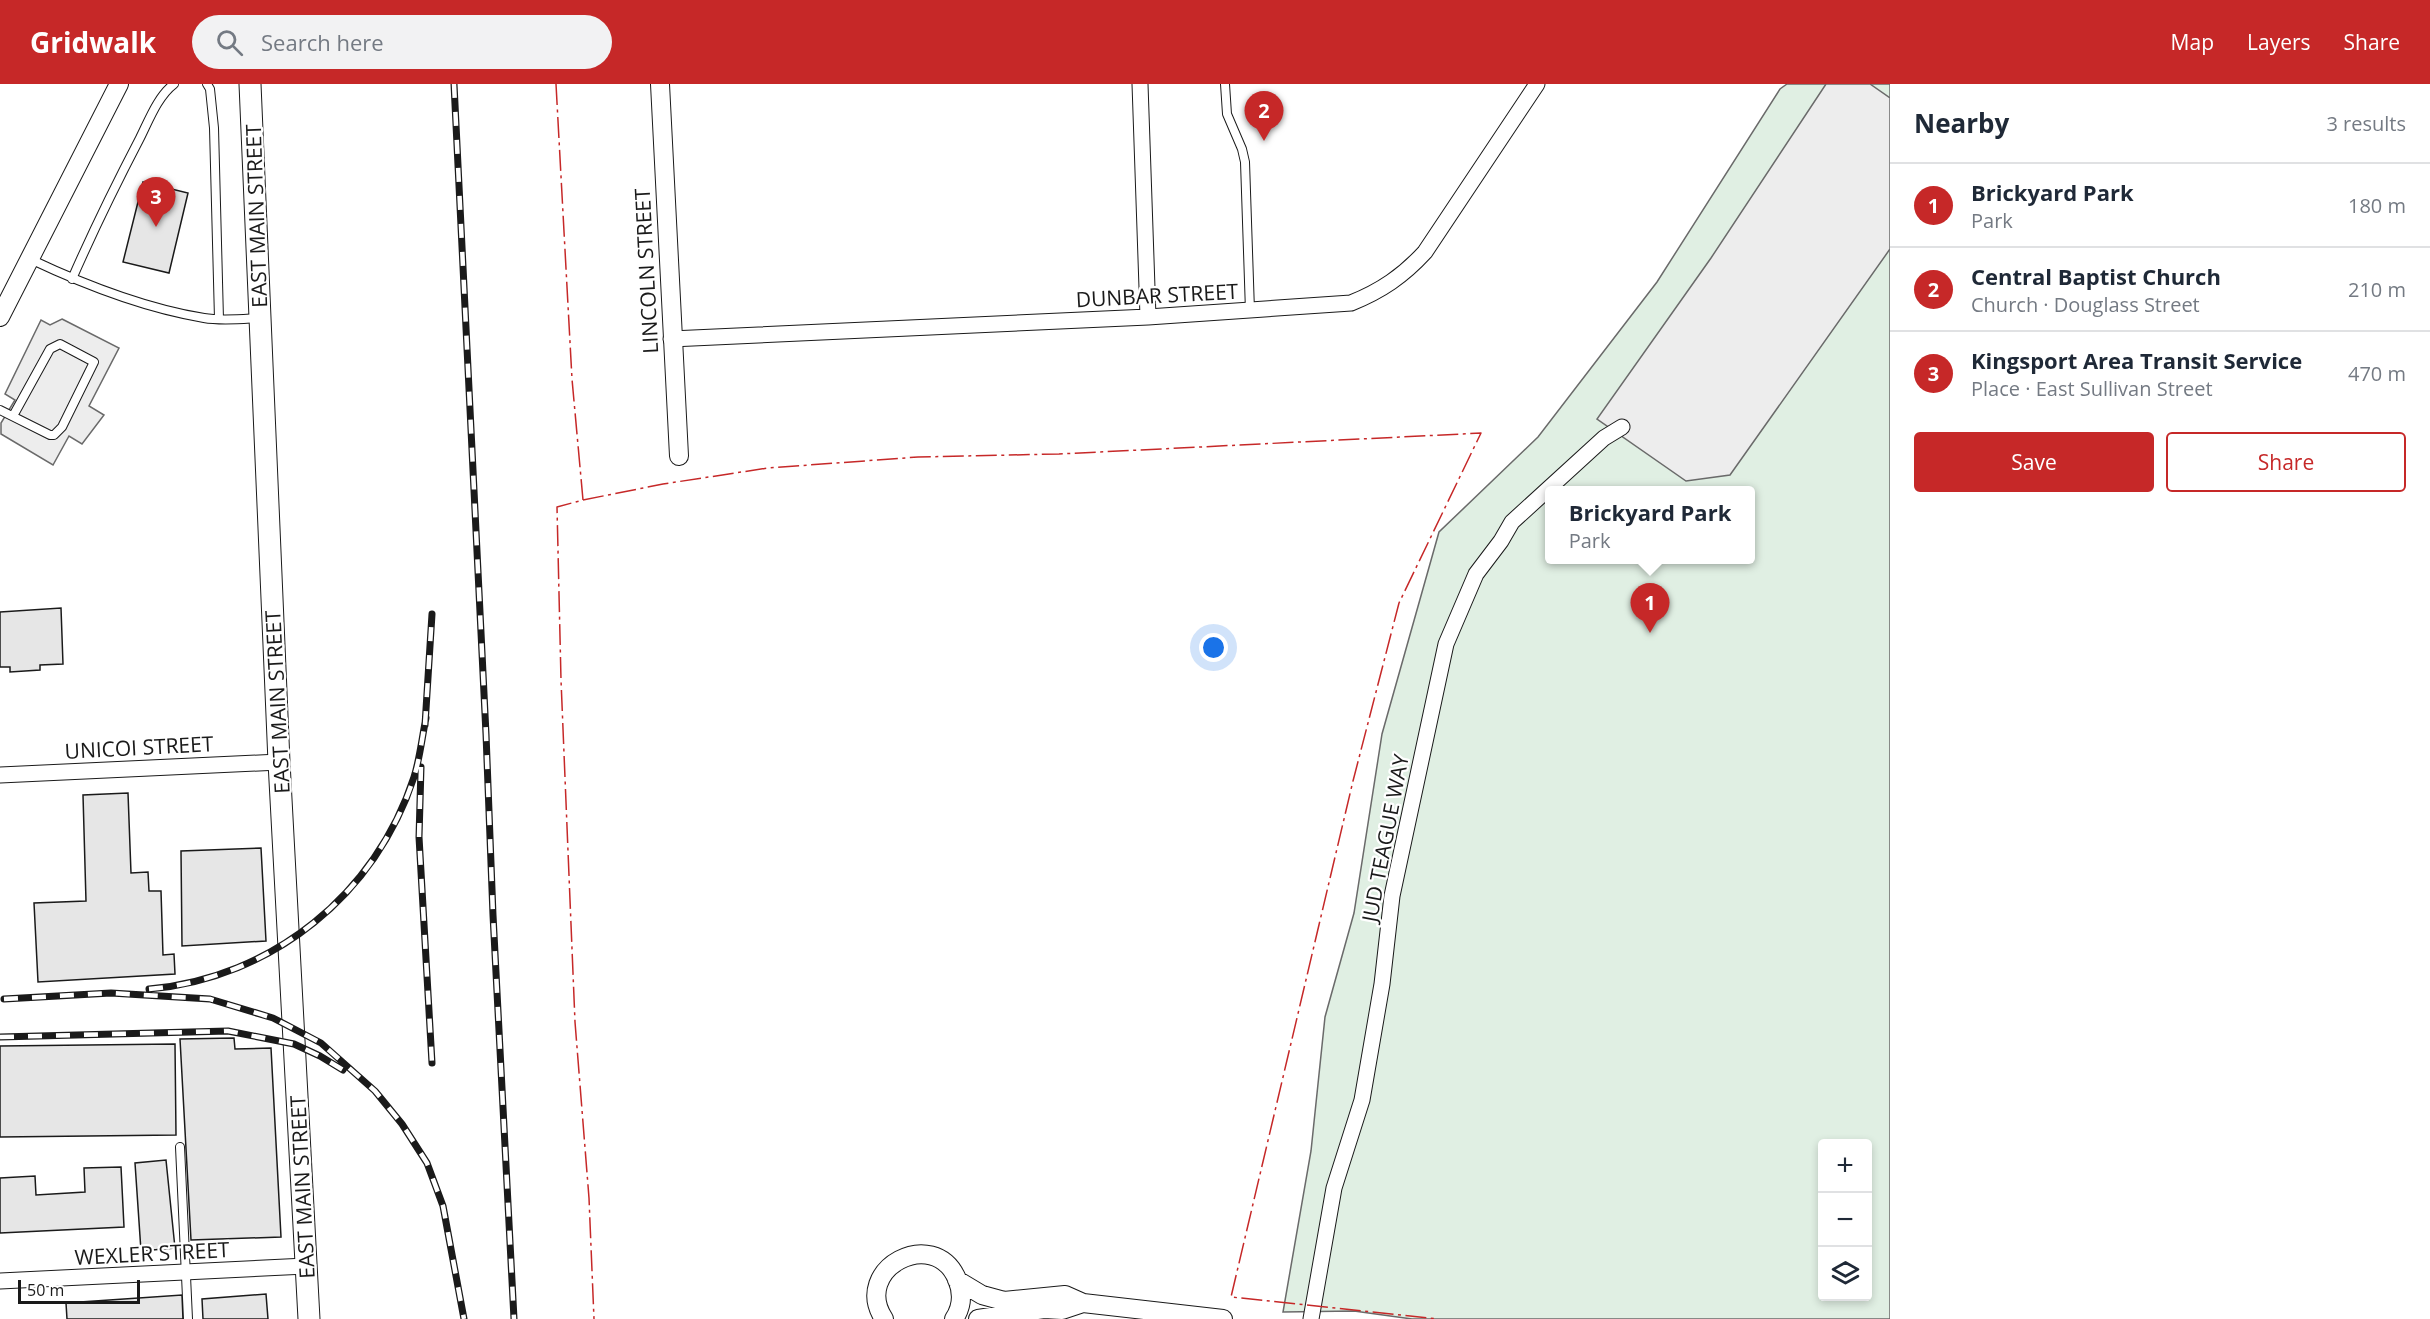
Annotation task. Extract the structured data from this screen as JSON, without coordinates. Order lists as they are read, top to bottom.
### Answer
{
  "streets": {
    "main road": ["EAST MAIN STREET"],
    "street": [
      "LINCOLN STREET",
      "DUNBAR STREET",
      "UNICOI STREET",
      "JUD TEAGUE WAY",
      "WEXLER STREET"
    ]
  },
  "crossings": [
    ["EAST MAIN STREET", "UNICOI STREET"],
    ["EAST MAIN STREET", "WEXLER STREET"],
    ["LINCOLN STREET", "DUNBAR STREET"]
  ],
  "scale_bar": "50 m",
  "page": {
    "header": "Gridwalk",
    "search": "Search here",
    "nav": ["Map", "Layers", "Share"],
    "heading": ["Nearby", "3 results"],
    "pins": ["2", "3", "1"],
    "list": [
      {
        "mark": "1",
        "name": "Brickyard Park",
        "note": "Park",
        "value": "180 m"
      },
      {
        "mark": "2",
        "name": "Central Baptist Church",
        "note": "Church · Douglass Street",
        "value": "210 m"
      },
      {
        "mark": "3",
        "name": "Kingsport Area Transit Service",
        "note": "Place · East Sullivan Street",
        "value": "470 m"
      }
    ],
    "buttons": ["Save", "Share"],
    "popup": ["Brickyard Park", "Park"],
    "map_buttons": ["+", "−"],
    "scale": "50 m"
  }
}
